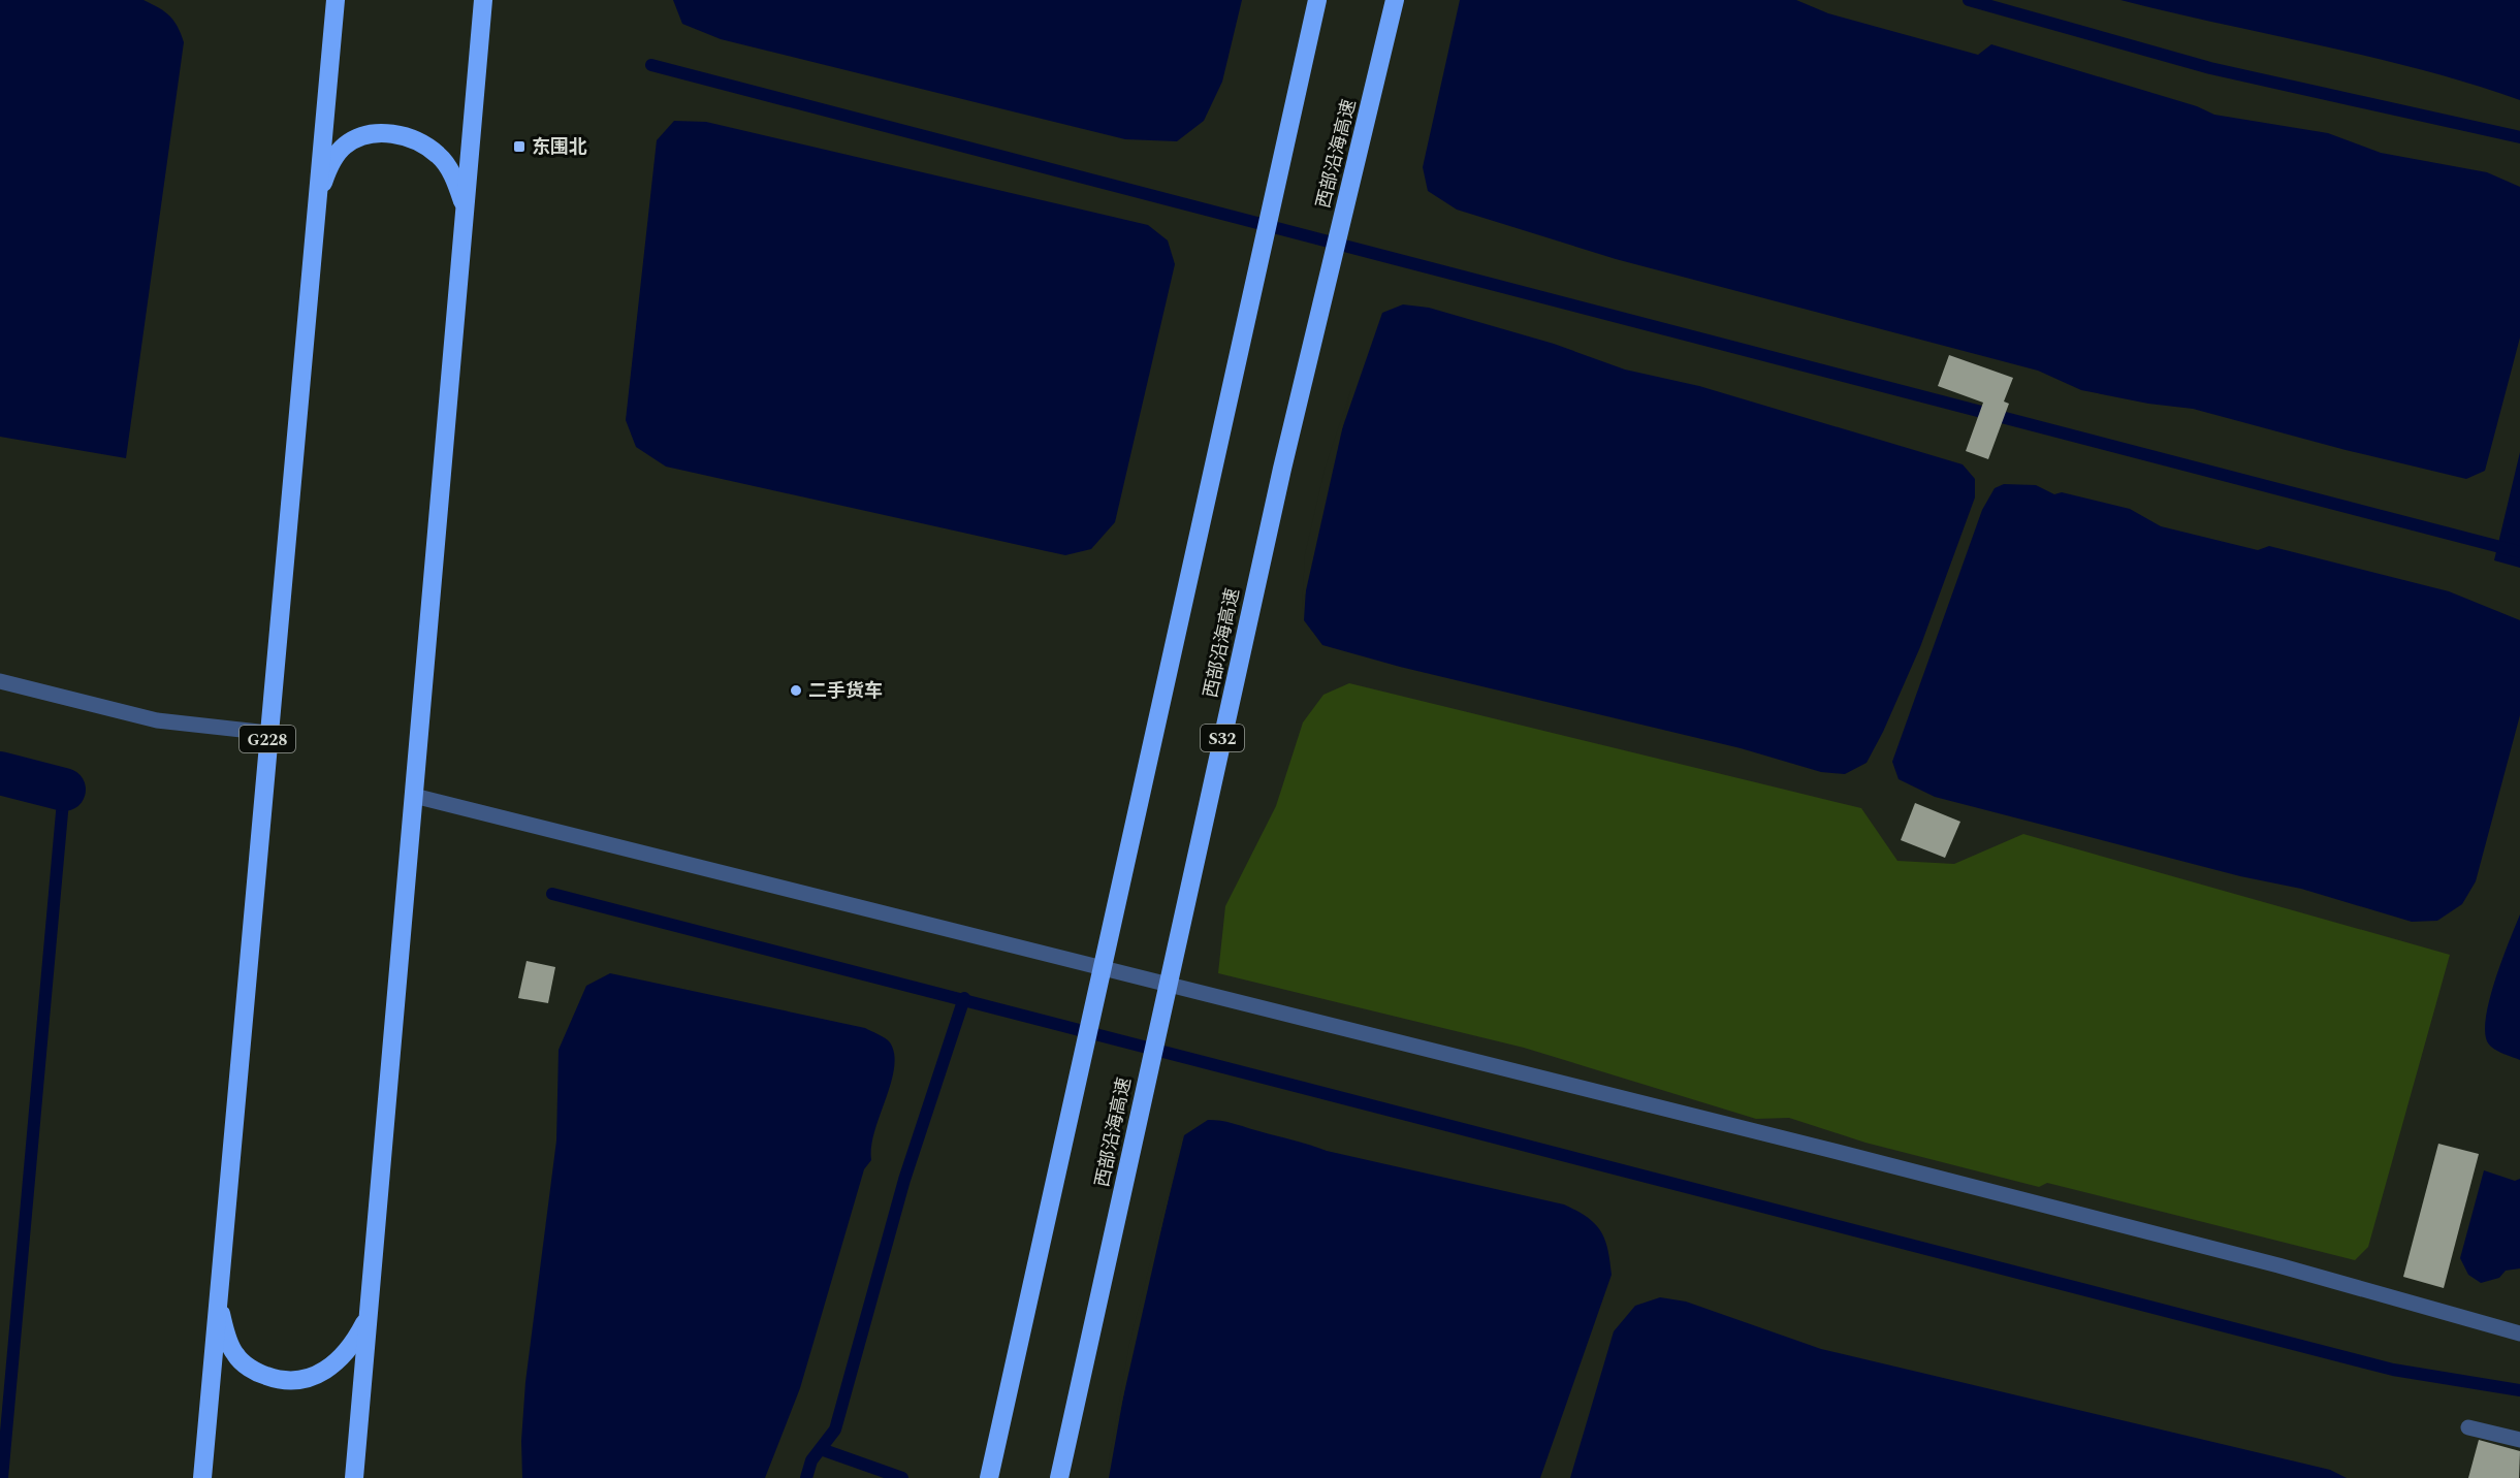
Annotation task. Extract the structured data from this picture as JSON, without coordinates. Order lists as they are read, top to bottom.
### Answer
{
  "streets": {
    "highway": ["西部沿海高速", "S32", "G228"]
  },
  "places": {
    "transit": ["东围北"],
    "other": ["二手货车"]
  }
}
